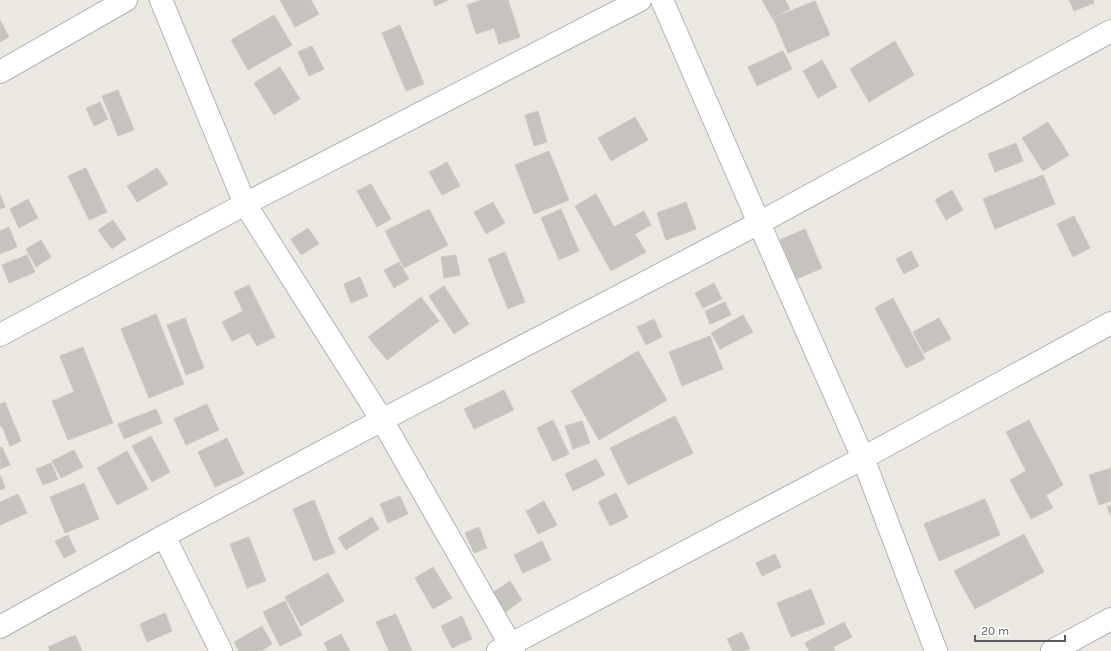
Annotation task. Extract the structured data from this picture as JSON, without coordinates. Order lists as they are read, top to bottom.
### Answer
{
  "scale_bar": "20 m"
}
